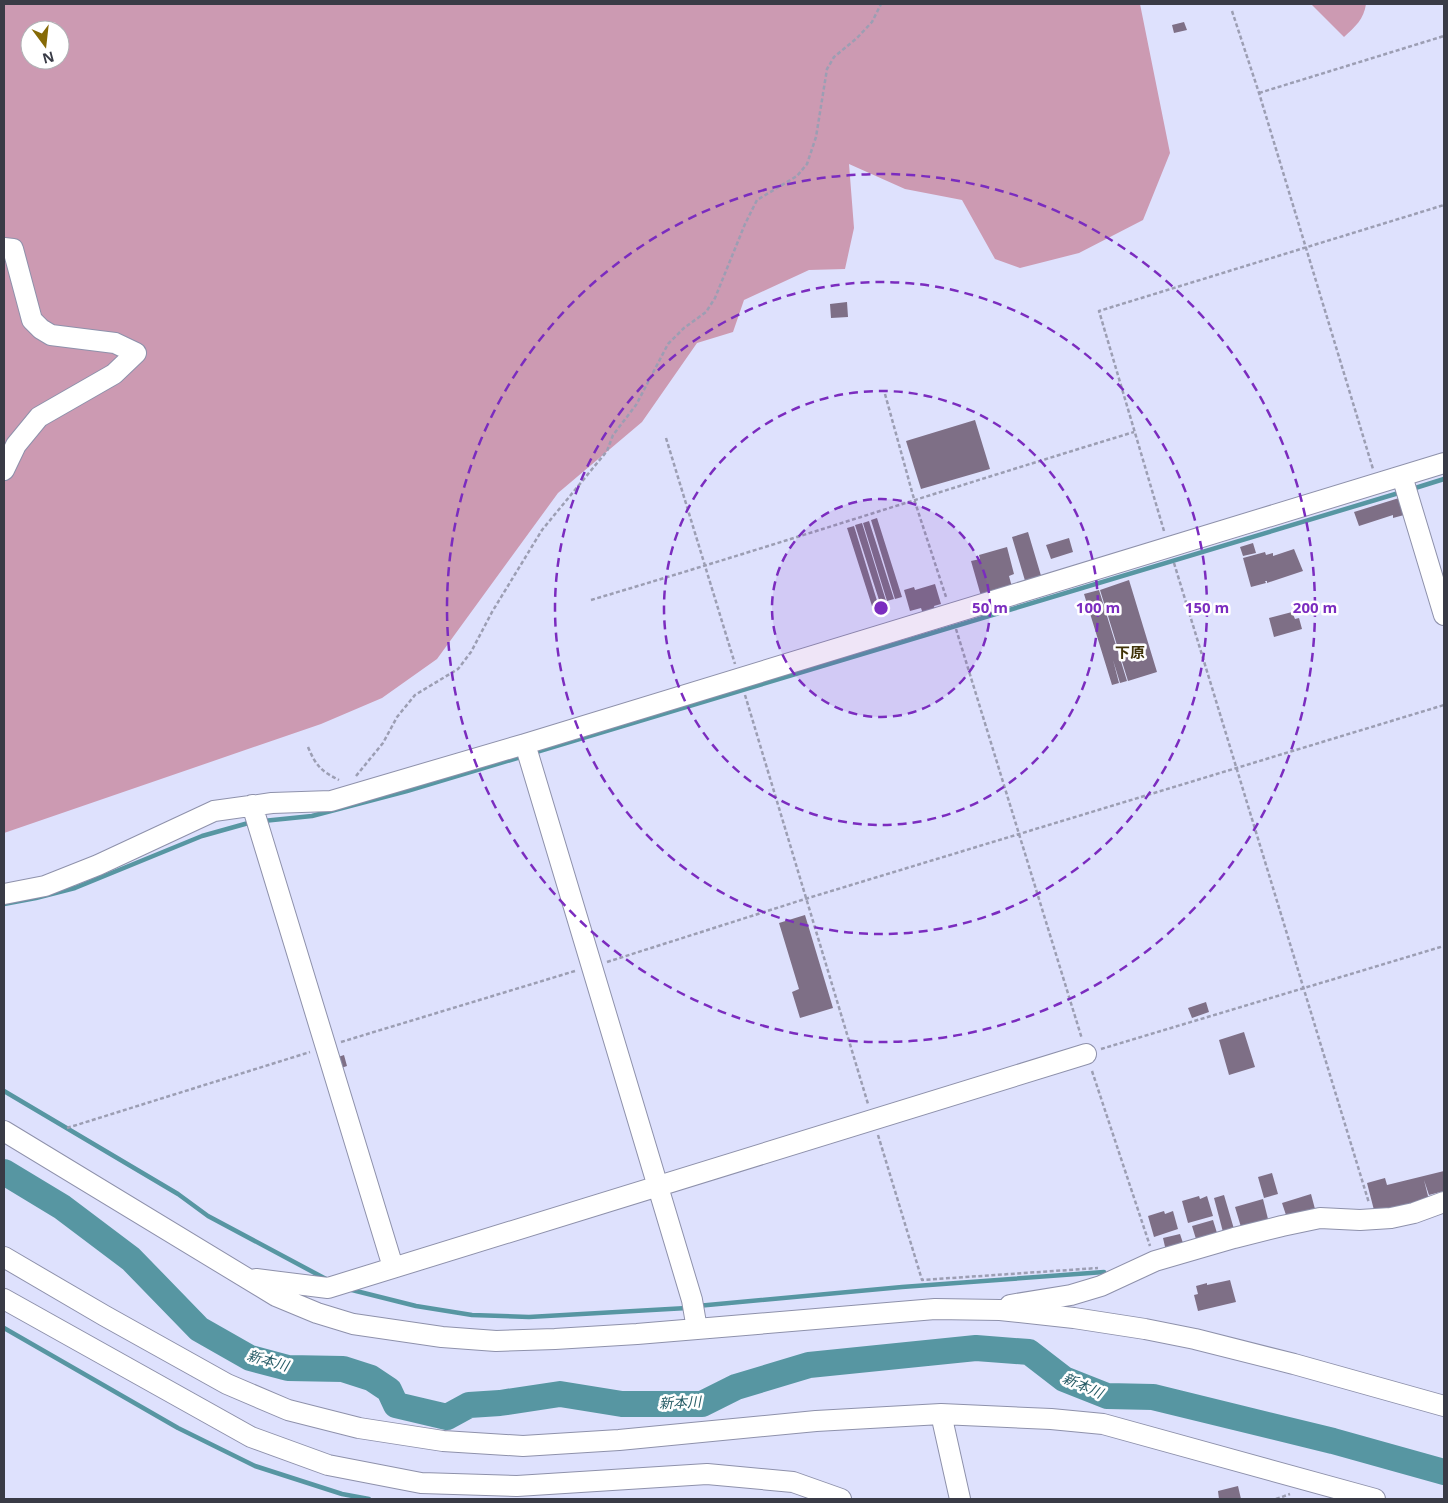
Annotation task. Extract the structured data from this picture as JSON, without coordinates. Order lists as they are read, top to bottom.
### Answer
{
  "districts": ["下原"],
  "water": ["新本川"],
  "north": "bottom",
  "rings": [
    "50 m",
    "100 m",
    "150 m",
    "200 m"
  ]
}
